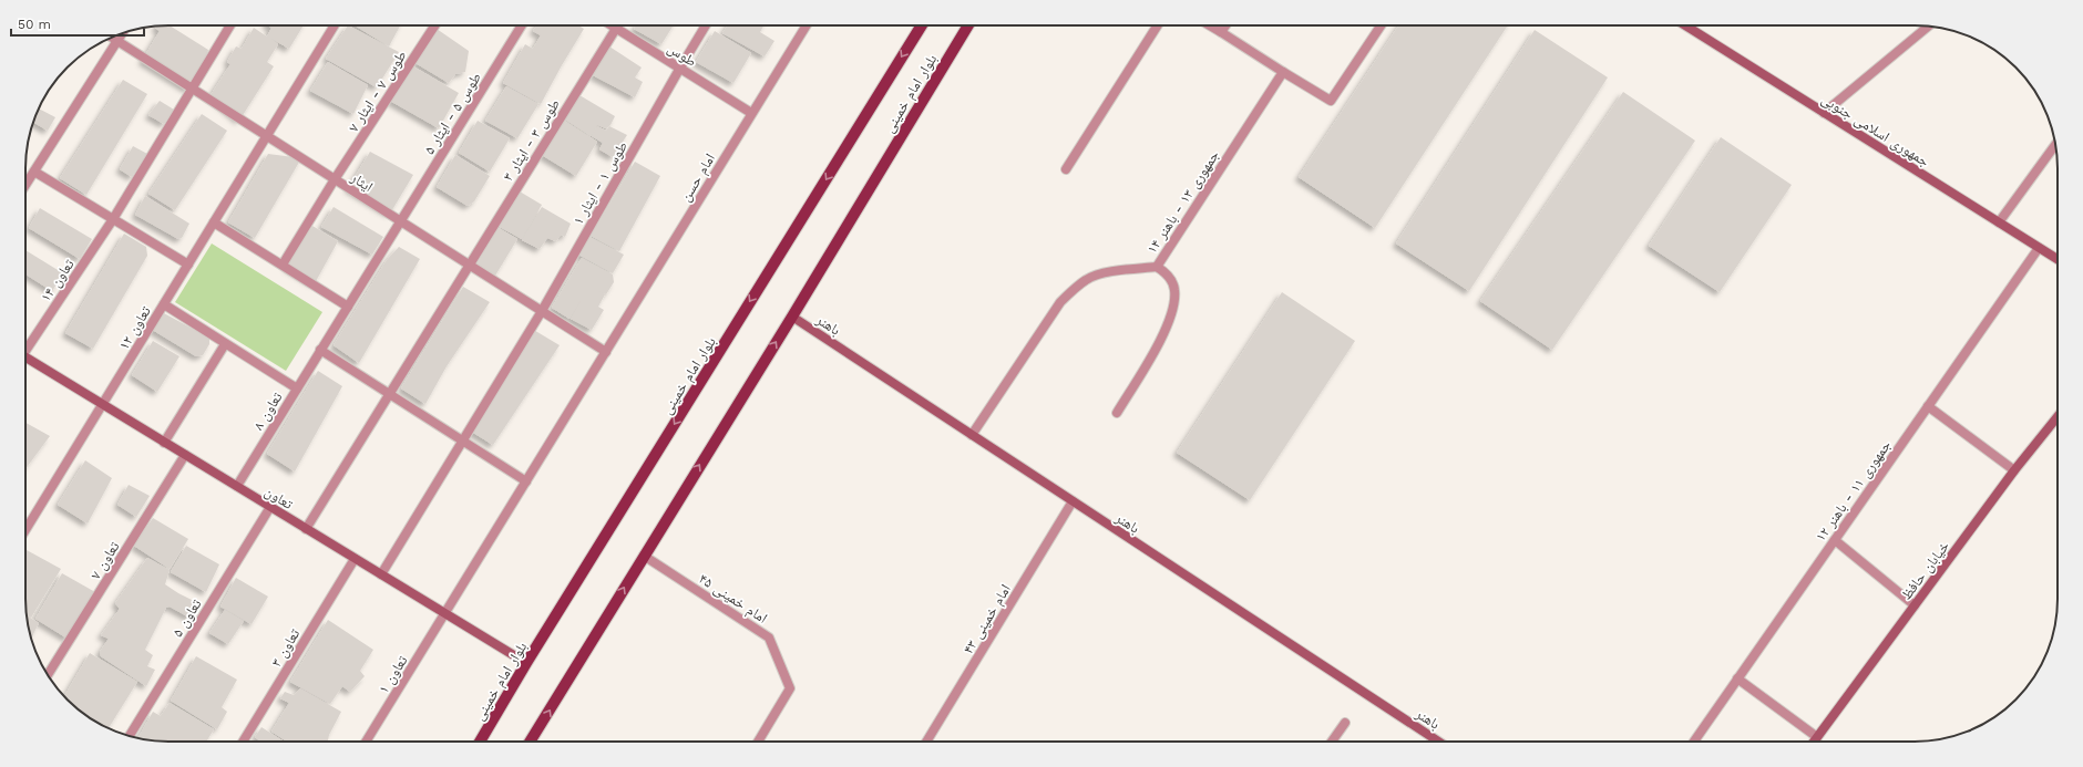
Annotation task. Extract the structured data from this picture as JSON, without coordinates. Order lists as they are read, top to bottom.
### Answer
{
  "streets": {
    "main road": [
      "بلوار امام خمینی",
      "جمهوری اسلامی جنوبی",
      "باهنر",
      "تعاون",
      "خیابان حافظ"
    ],
    "street": [
      "طوس",
      "طوس ۷ - ایثار ۷",
      "طوس ۵ - ایثار ۵",
      "طوس ۳ - ایثار ۳",
      "امام حسن",
      "ایثار",
      "طوس ۱ - ایثار ۱",
      "جمهوری ۱۳ - باهنر ۱۴",
      "تعاون ۱۴",
      "تعاون ۱۲",
      "تعاون ۸",
      "جمهوری ۱۱ - باهنر ۱۲",
      "تعاون ۷",
      "امام خمینی ۴۵",
      "تعاون ۵",
      "امام خمینی ۴۳",
      "تعاون ۳",
      "تعاون ۱"
    ]
  },
  "crossings": [
    ["طوس", "طوس ۳ - ایثار ۳"],
    ["طوس", "امام حسن"],
    ["طوس", "طوس ۱ - ایثار ۱"],
    ["طوس ۷ - ایثار ۷", "ایثار"],
    ["بلوار امام خمینی", "باهنر"],
    ["بلوار امام خمینی", "تعاون"],
    ["بلوار امام خمینی", "امام خمینی ۴۵"],
    ["طوس ۵ - ایثار ۵", "ایثار"],
    ["طوس ۵ - ایثار ۵", "تعاون ۸"],
    ["جمهوری اسلامی جنوبی", "جمهوری ۱۱ - باهنر ۱۲"],
    ["طوس ۳ - ایثار ۳", "ایثار"],
    ["طوس ۳ - ایثار ۳", "تعاون"],
    ["امام حسن", "ایثار"],
    ["امام حسن", "تعاون ۱"],
    ["ایثار", "طوس ۱ - ایثار ۱"],
    ["ایثار", "تعاون ۱۴"],
    ["ایثار", "تعاون ۱۲"],
    ["طوس ۱ - ایثار ۱", "تعاون"],
    ["جمهوری ۱۳ - باهنر ۱۴", "باهنر"],
    ["باهنر", "امام خمینی ۴۳"],
    ["تعاون ۱۲", "تعاون"],
    ["تعاون ۸", "تعاون"],
    ["تعاون", "تعاون ۷"],
    ["تعاون", "تعاون ۵"],
    ["تعاون", "تعاون ۳"],
    ["تعاون", "تعاون ۱"]
  ],
  "scale_bar": "50 m"
}
